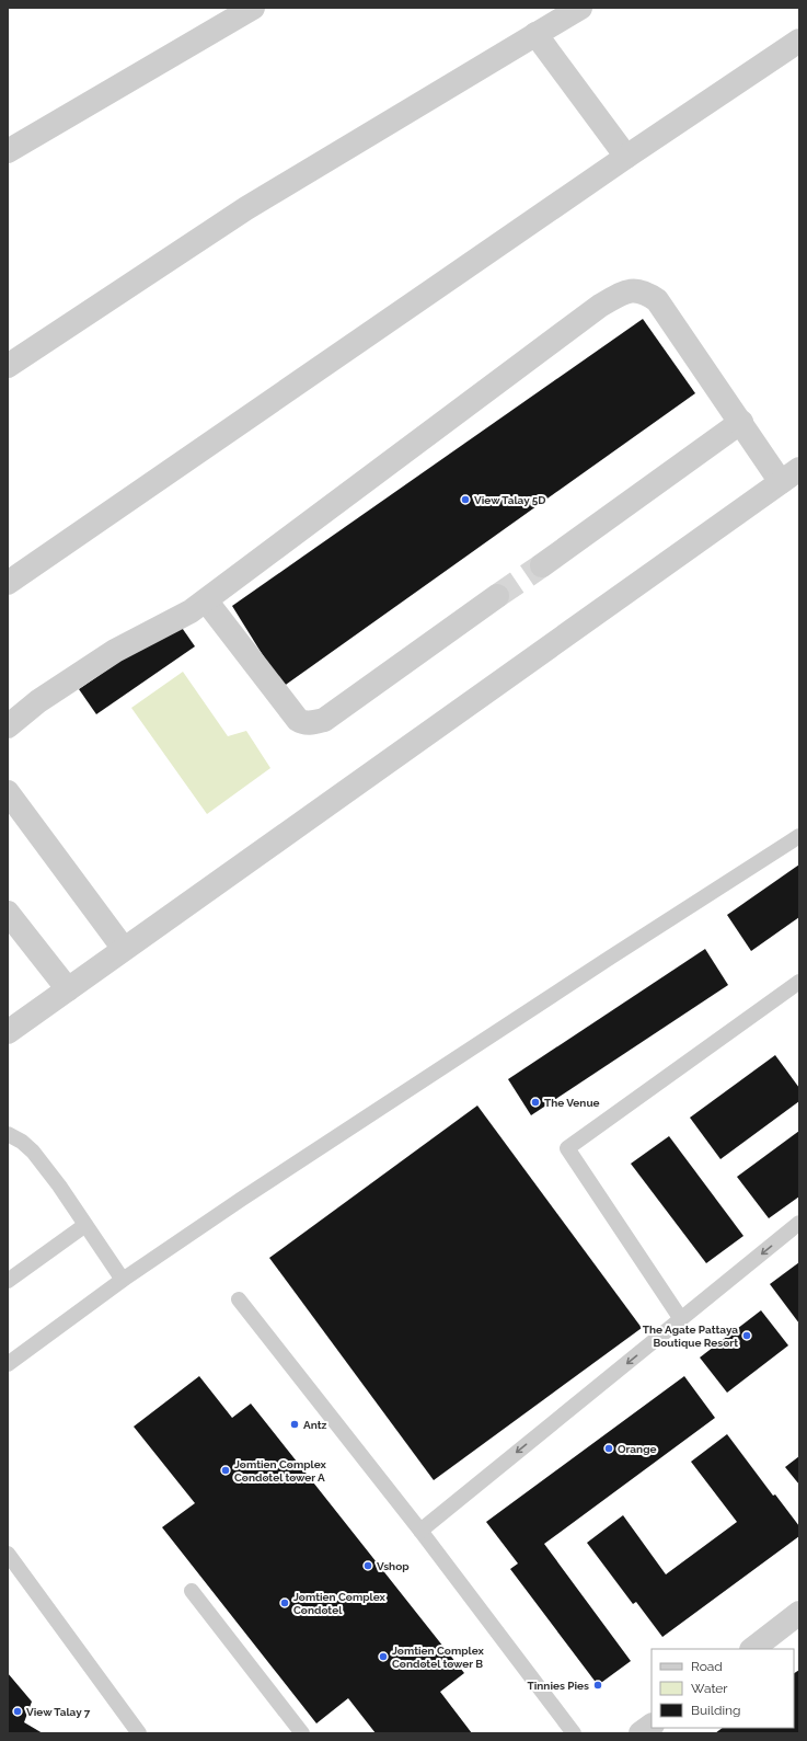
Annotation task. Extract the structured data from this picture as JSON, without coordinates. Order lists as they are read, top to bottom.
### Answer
{
  "places": [
    "View Talay 5D",
    "The Venue",
    "The Agate Pattaya Boutique Resort",
    "Antz",
    "Orange",
    "Jomtien Complex Condotel tower A",
    "Vshop",
    "Jomtien Complex Condotel",
    "Jomtien Complex Condotel tower B",
    "Tinnies Pies",
    "View Talay 7"
  ],
  "legend": ["Road", "Water", "Building"]
}
